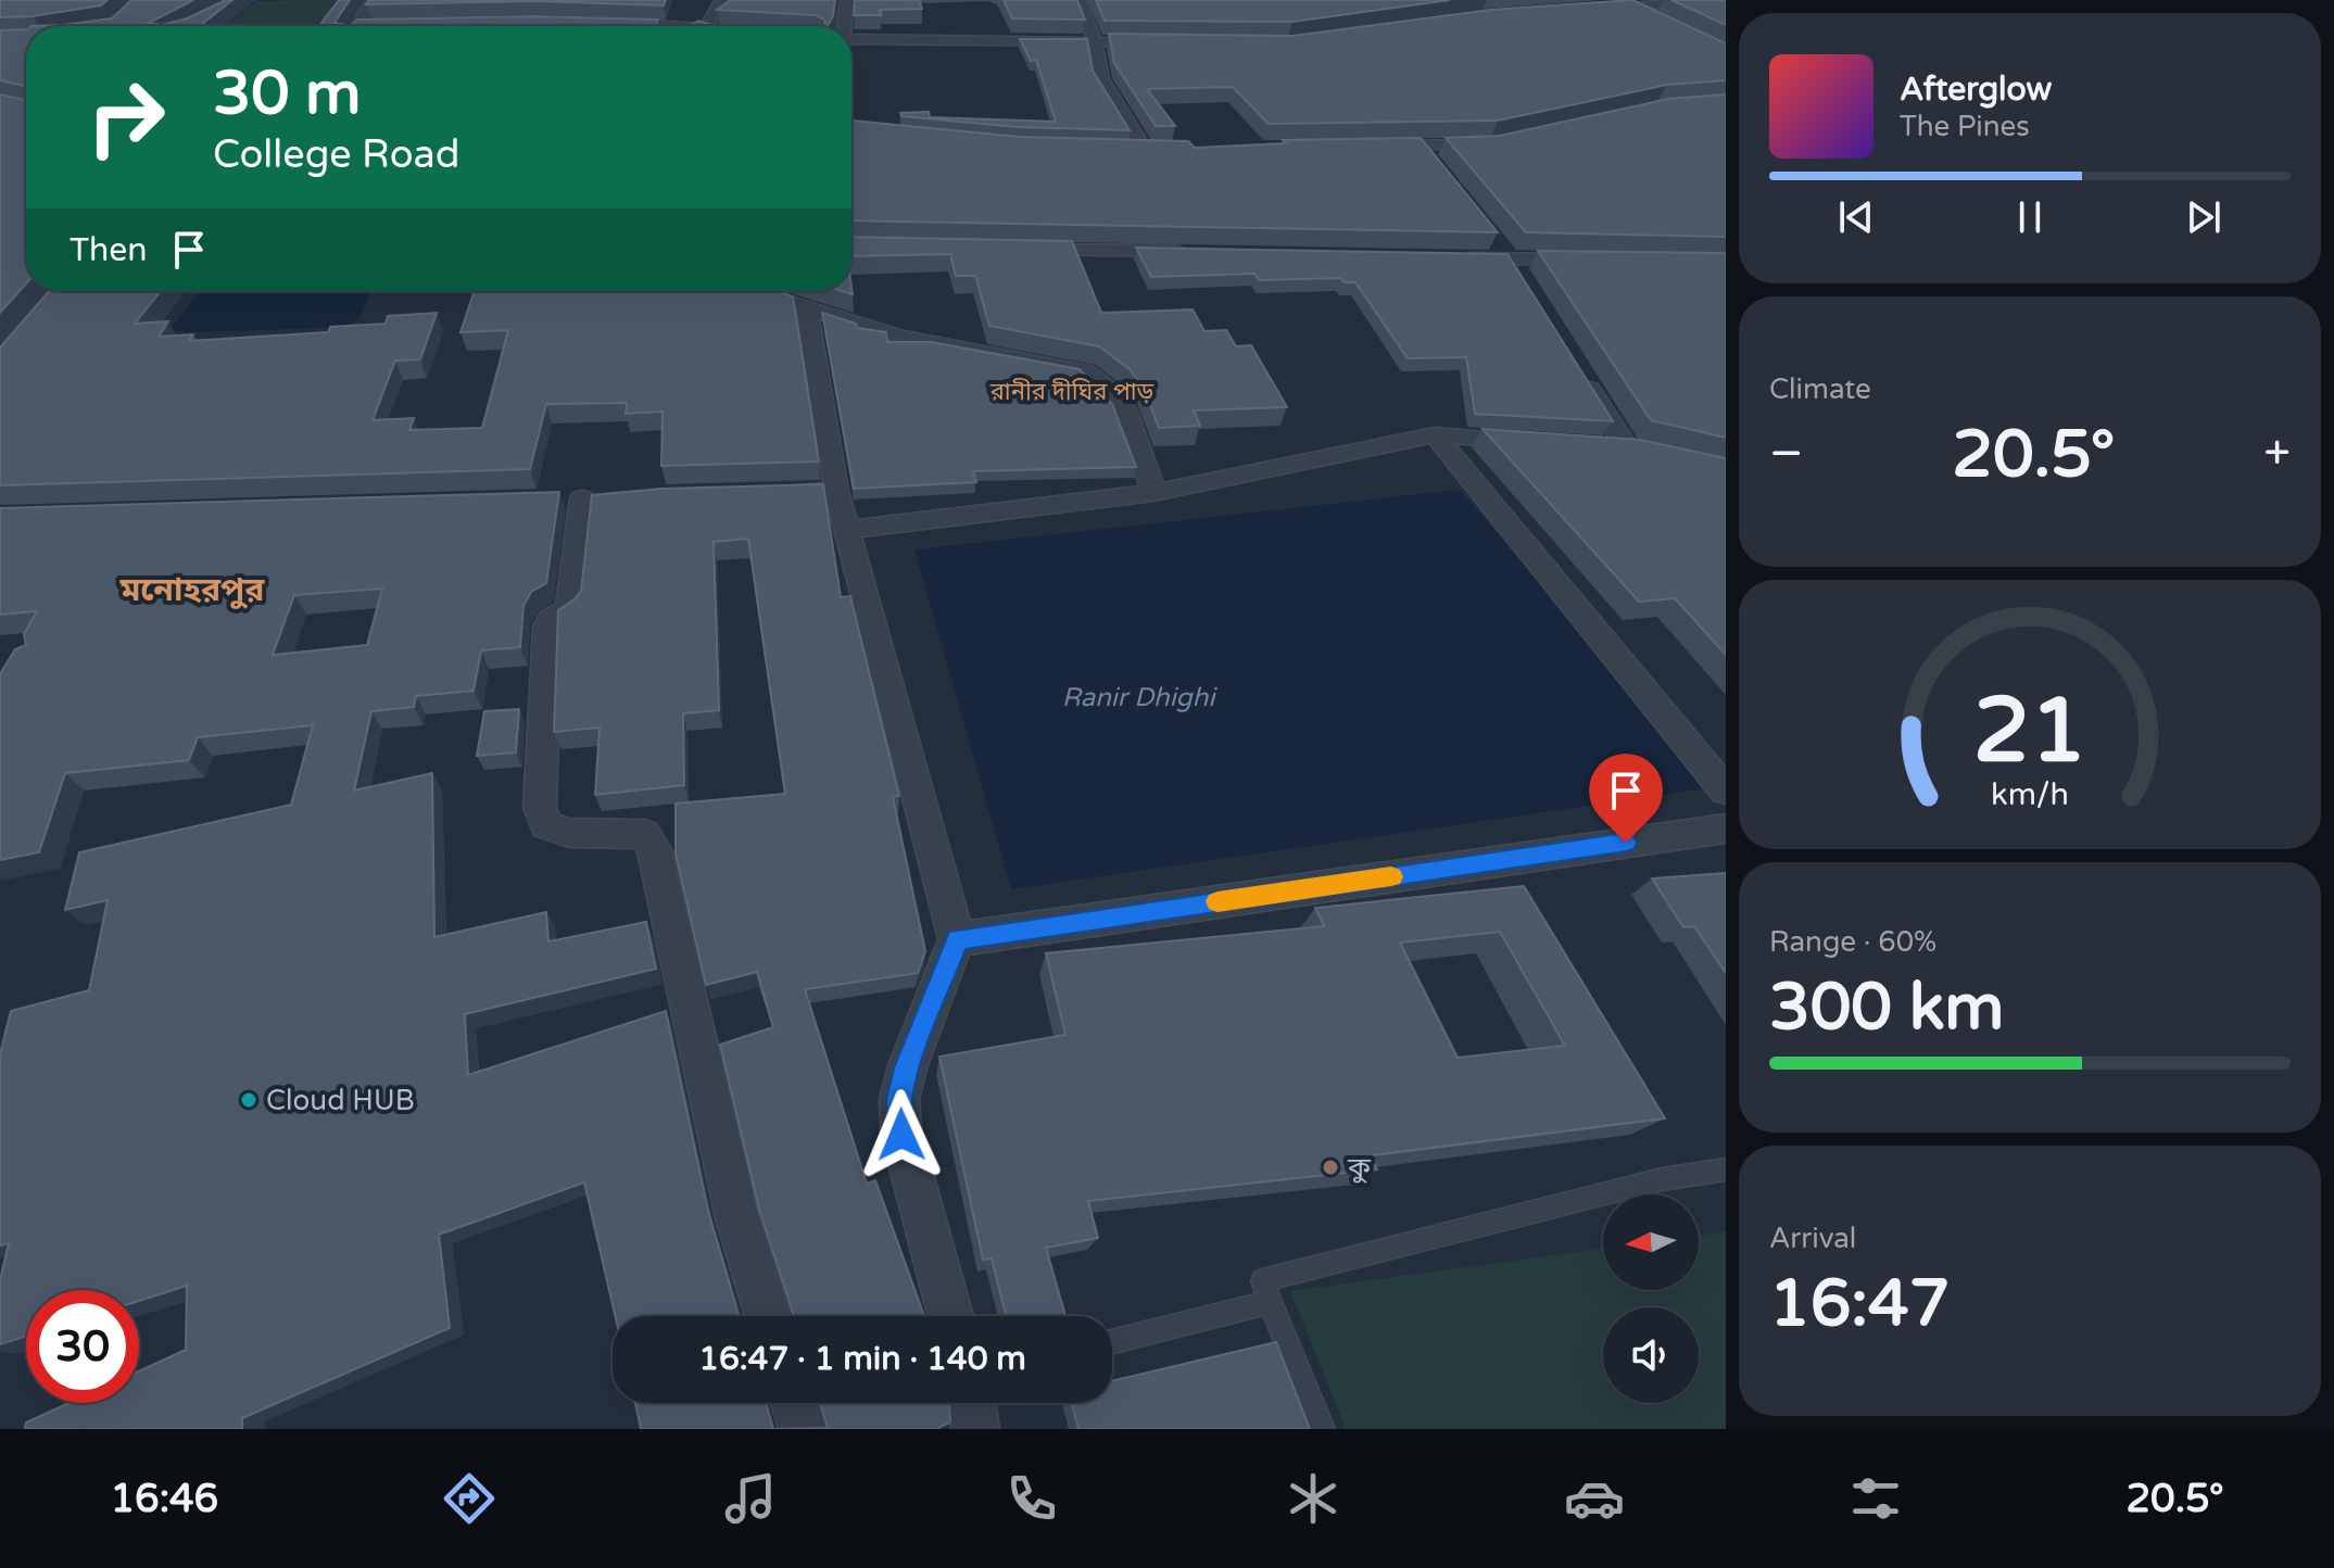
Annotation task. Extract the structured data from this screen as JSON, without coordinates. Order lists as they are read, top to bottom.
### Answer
{
  "districts": ["রানীর দীঘির পাড়", "মনোহরপুর"],
  "water": ["Ranir Dhighi"],
  "places": ["Cloud HUB", "কু"],
  "north": "left",
  "page": {
    "turn": ["30 m", "College Road"],
    "song": ["Afterglow", "The Pines"],
    "then": "Then",
    "tile": [
      "Climate",
      ["Range · 60%", "300 km"],
      ["Arrival", "16:47"]
    ],
    "heat": ["−", "20.5°", "+"],
    "limit": "30",
    "trip": "16:47 · 1 min · 140 m",
    "tabs": ["16:46", "20.5°"],
    "gauge": ["21", "km/h"]
  }
}
